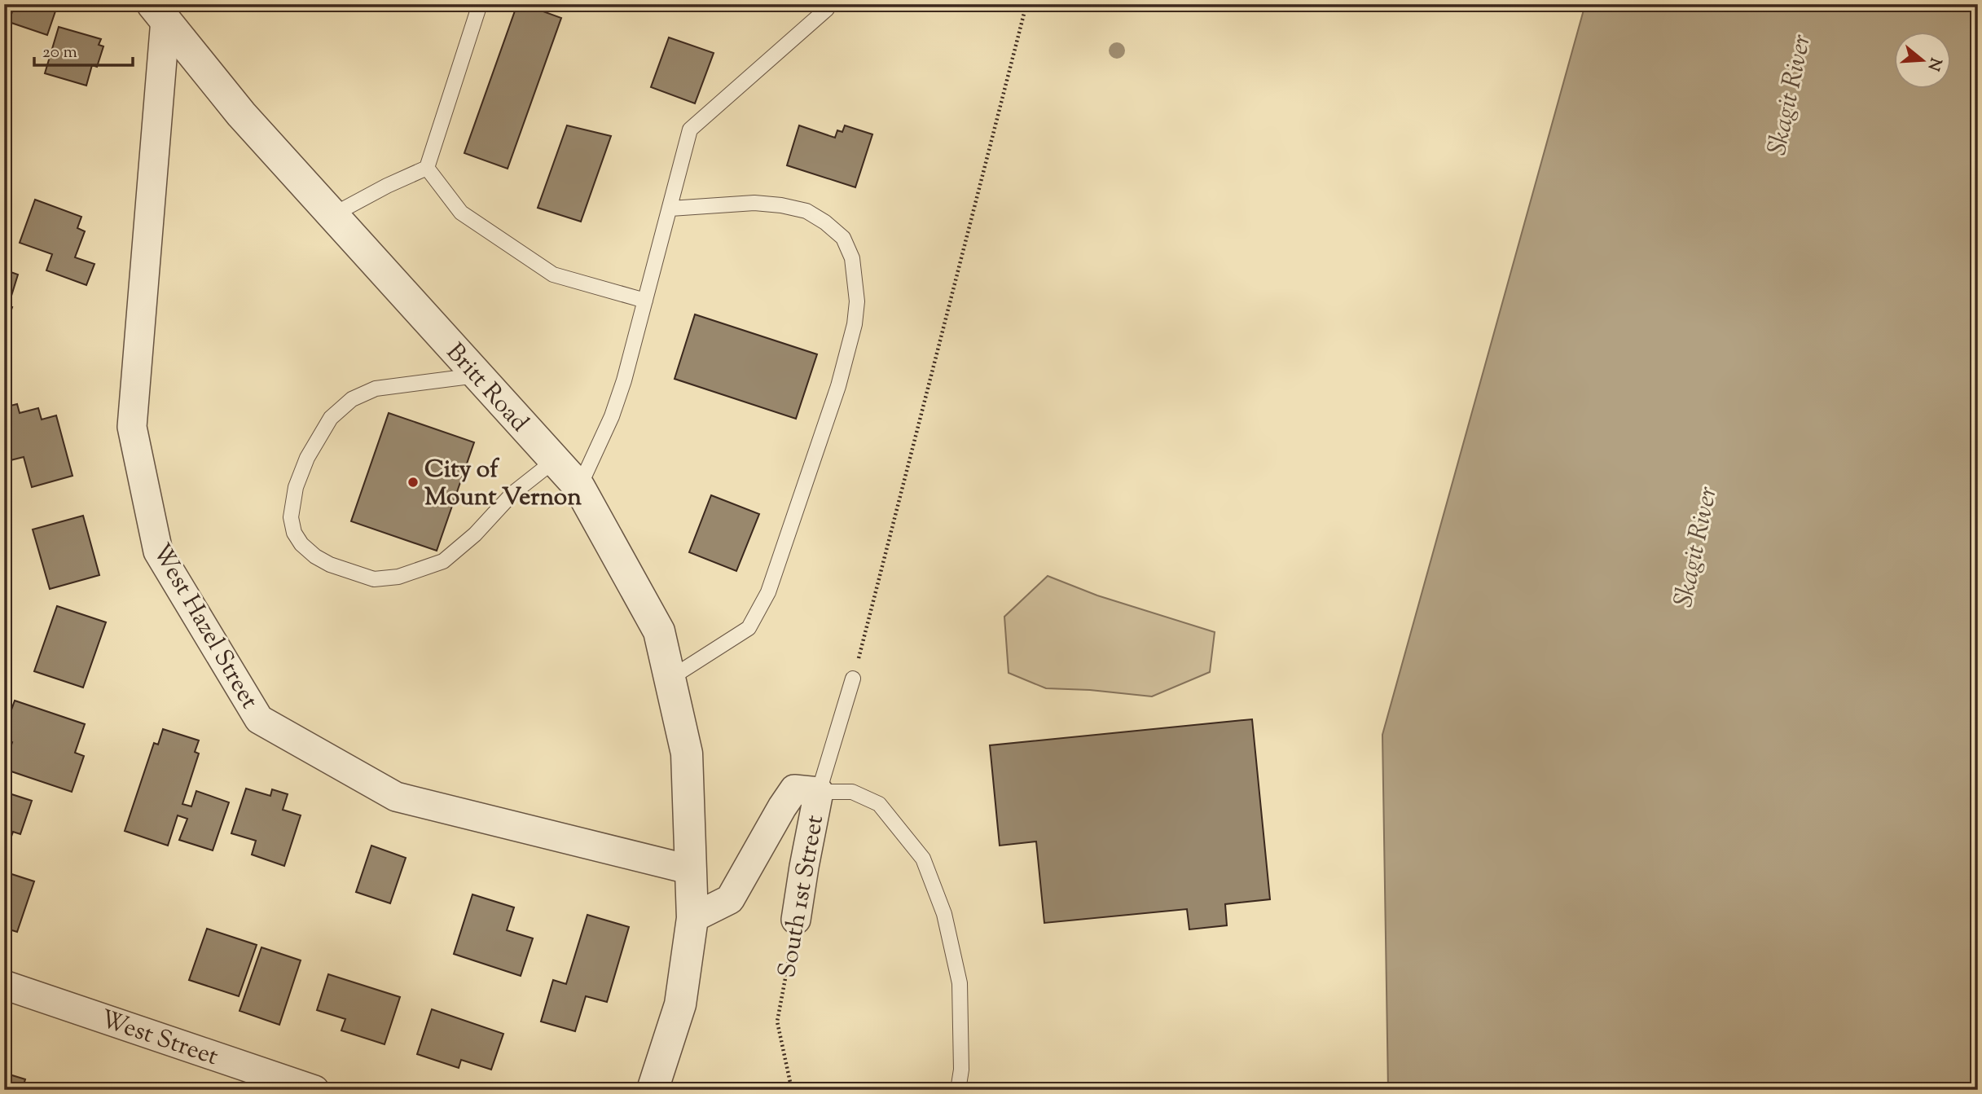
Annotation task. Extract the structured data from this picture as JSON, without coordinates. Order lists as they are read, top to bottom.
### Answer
{
  "streets": {
    "street": [
      "Britt Road",
      "West Hazel Street",
      "South 1st Street",
      "West Street"
    ]
  },
  "crossings": [
    ["Britt Road", "West Hazel Street"]
  ],
  "water": ["Skagit River"],
  "places": ["City of Mount Vernon"],
  "scale_bar": "20 m",
  "north": "right"
}
